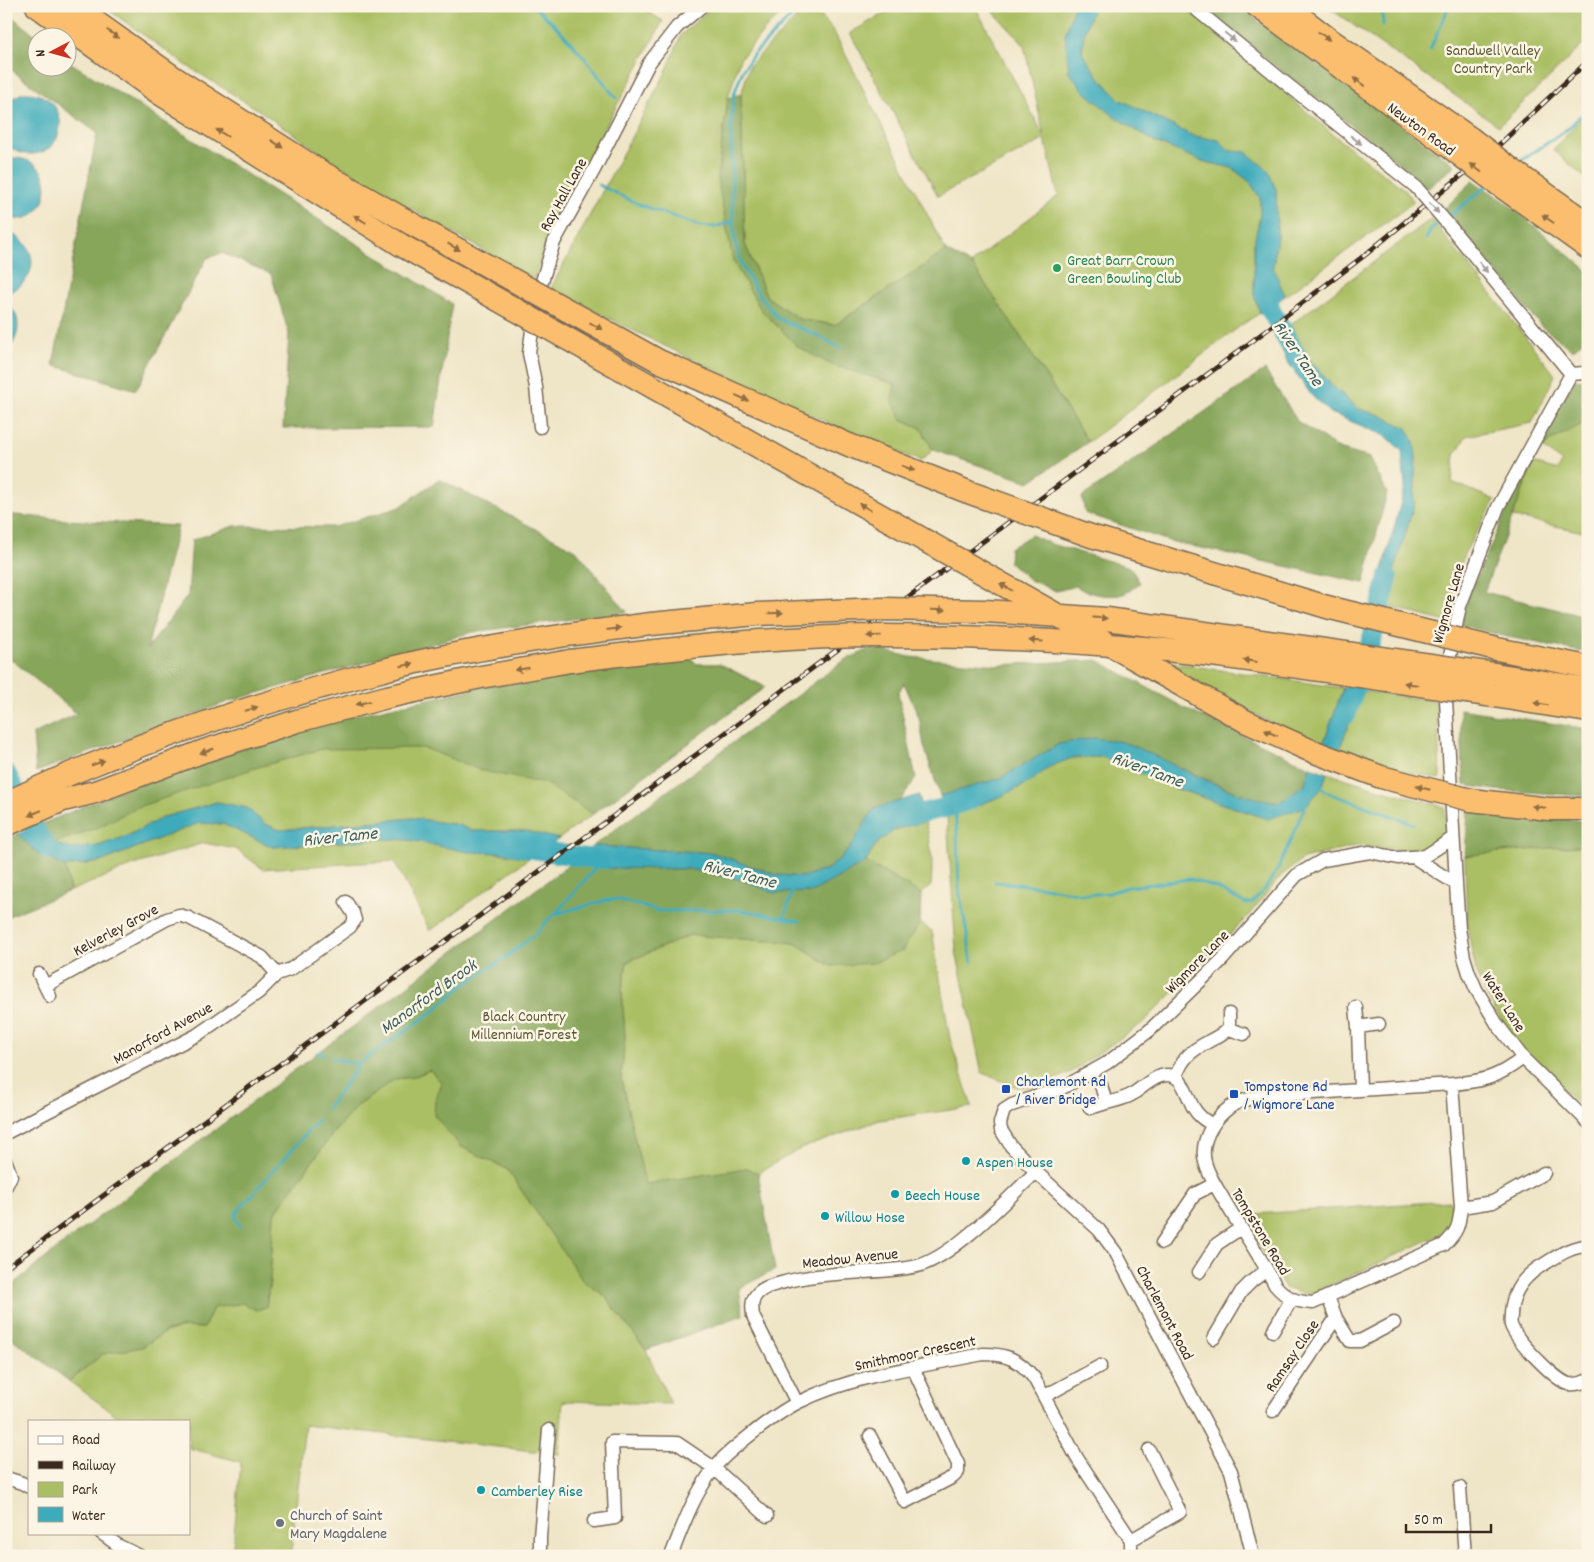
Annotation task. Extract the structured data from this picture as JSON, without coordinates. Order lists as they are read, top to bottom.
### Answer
{
  "streets": {
    "highway": ["Newton Road"],
    "street": [
      "Ray Hall Lane",
      "Wigmore Lane",
      "Kelverley Grove",
      "Water Lane",
      "Manorford Avenue",
      "Tompstone Road",
      "Meadow Avenue",
      "Charlemont Road",
      "Smithmoor Crescent",
      "Ramsay Close"
    ]
  },
  "crossings": [
    ["Wigmore Lane", "Water Lane"],
    ["Wigmore Lane", "Charlemont Road"],
    ["Kelverley Grove", "Manorford Avenue"],
    ["Water Lane", "Tompstone Road"],
    ["Meadow Avenue", "Charlemont Road"],
    ["Meadow Avenue", "Smithmoor Crescent"]
  ],
  "water": ["River Tame", "Manorford Brook"],
  "parks": ["Sandwell Valley Country Park", "Black Country Millennium Forest"],
  "places": {
    "other": [
      "Great Barr Crown Green Bowling Club",
      "Aspen House",
      "Beech House",
      "Willow Hose",
      "Camberley Rise",
      "Church of Saint Mary Magdalene"
    ],
    "transit": ["Charlemont Rd / River Bridge", "Tompstone Rd / Wigmore Lane"]
  },
  "legend": [
    "Road",
    "Railway",
    "Park",
    "Water"
  ],
  "scale_bar": "50 m",
  "north": "left"
}
